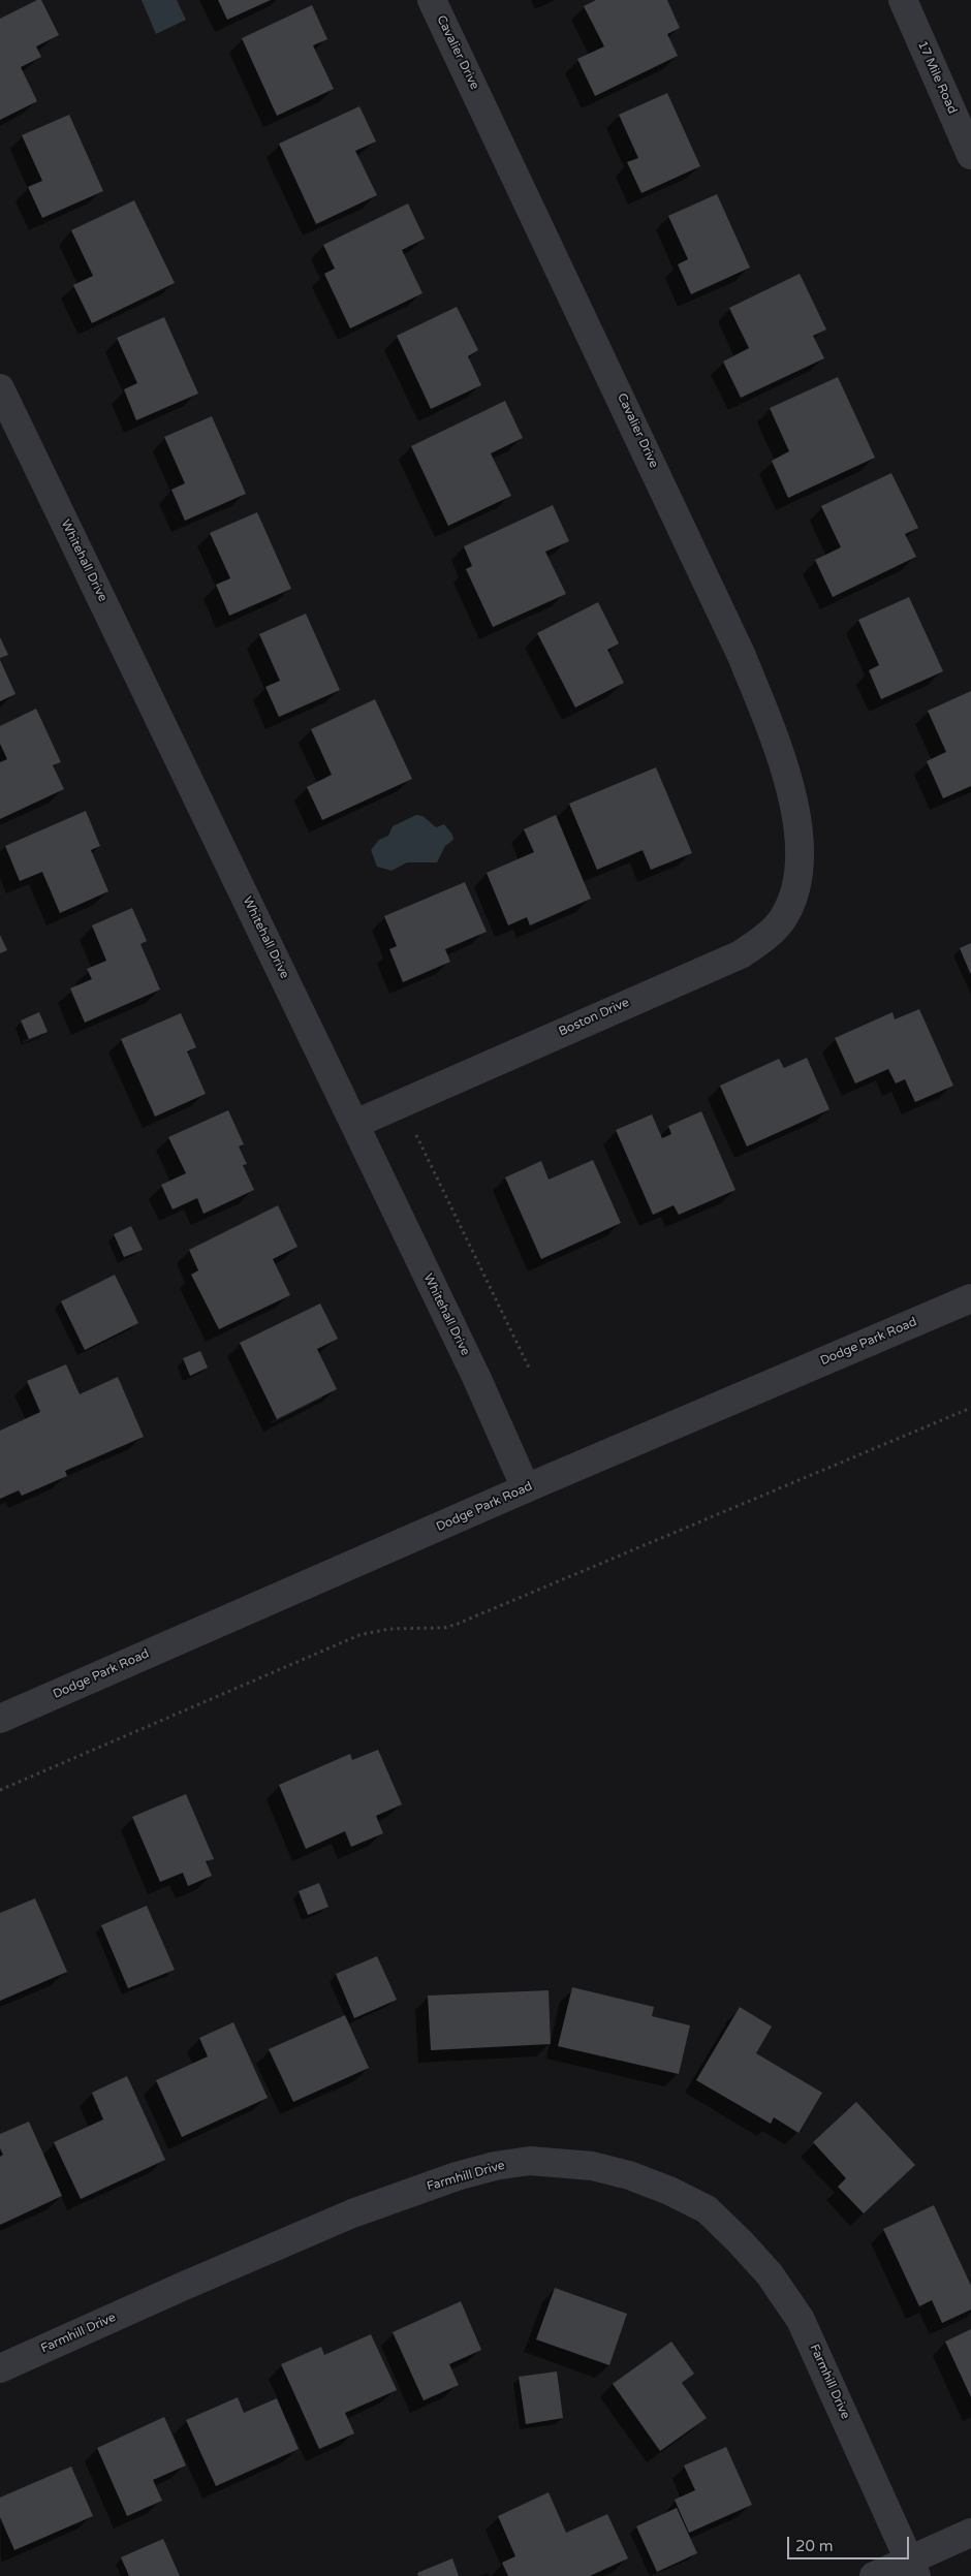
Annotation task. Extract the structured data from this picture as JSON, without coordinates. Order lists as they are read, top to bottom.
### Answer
{
  "streets": {
    "street": [
      "Cavalier Drive",
      "17 Mile Road",
      "Whitehall Drive",
      "Boston Drive",
      "Dodge Park Road",
      "Farmhill Drive"
    ]
  },
  "crossings": [
    ["Cavalier Drive", "Boston Drive"],
    ["Whitehall Drive", "Boston Drive"],
    ["Whitehall Drive", "Dodge Park Road"]
  ],
  "scale_bar": "20 m"
}
